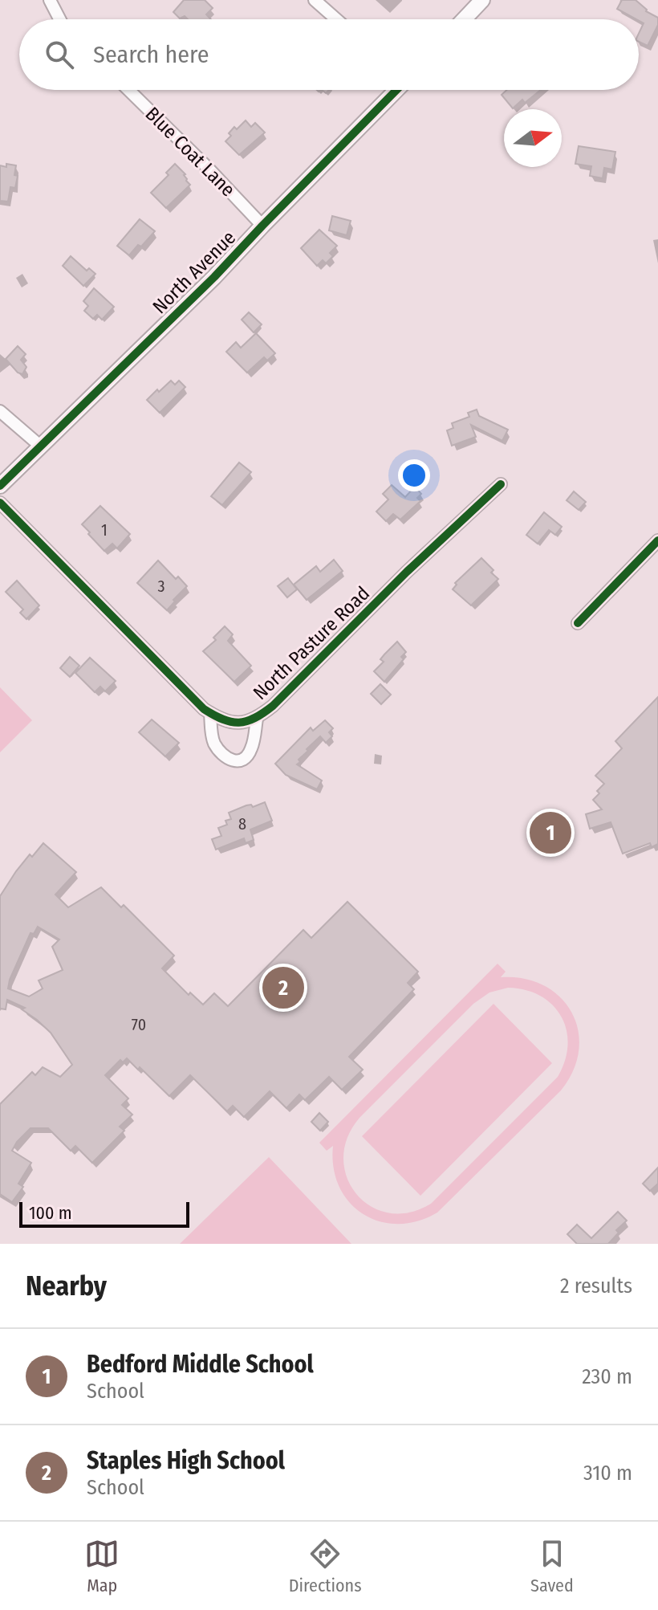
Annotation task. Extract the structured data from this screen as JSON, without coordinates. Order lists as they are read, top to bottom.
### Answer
{
  "streets": {
    "street": ["Blue Coat Lane", "North Avenue", "North Pasture Road"]
  },
  "crossings": [
    ["Blue Coat Lane", "North Avenue"]
  ],
  "house_numbers": [
    "1",
    "3",
    "8",
    "70"
  ],
  "scale_bar": "100 m",
  "north": "right",
  "page": {
    "search": "Search here",
    "pins": ["1", "2"],
    "scale": "100 m",
    "heading": ["Nearby", "2 results"],
    "list": [
      {
        "mark": "1",
        "name": "Bedford Middle School",
        "note": "School",
        "value": "230 m"
      },
      {
        "mark": "2",
        "name": "Staples High School",
        "note": "School",
        "value": "310 m"
      }
    ],
    "nav": ["Map", "Directions", "Saved"]
  }
}
